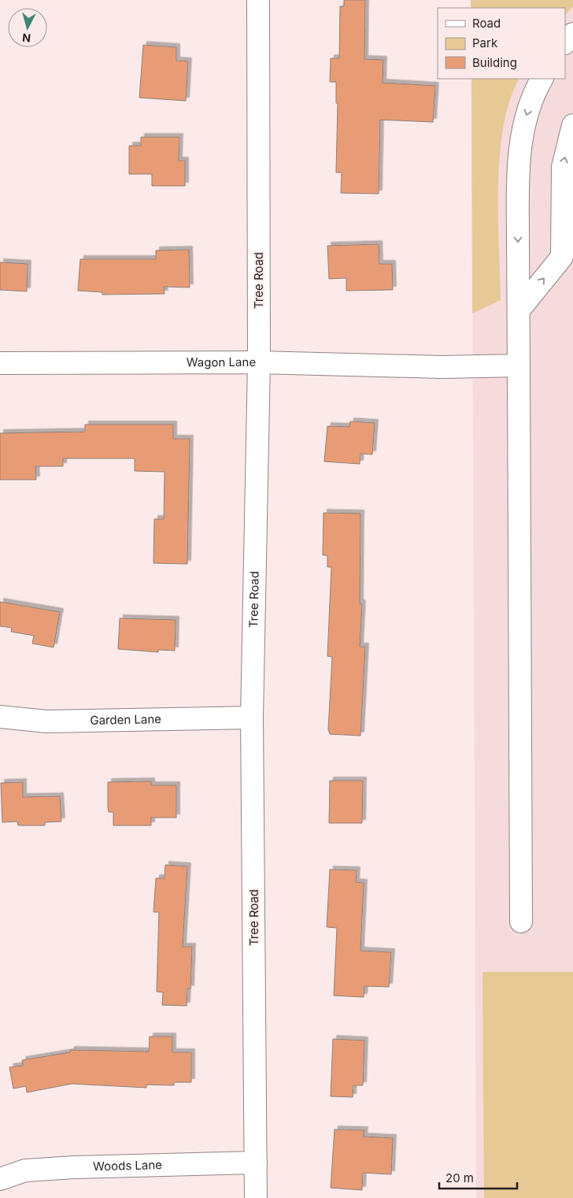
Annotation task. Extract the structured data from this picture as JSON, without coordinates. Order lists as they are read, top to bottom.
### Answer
{
  "streets": {
    "street": [
      "Tree Road",
      "Wagon Lane",
      "Garden Lane",
      "Woods Lane"
    ]
  },
  "crossings": [
    ["Tree Road", "Wagon Lane"],
    ["Tree Road", "Garden Lane"],
    ["Tree Road", "Woods Lane"]
  ],
  "legend": ["Road", "Park", "Building"],
  "scale_bar": "20 m",
  "north": "bottom"
}
